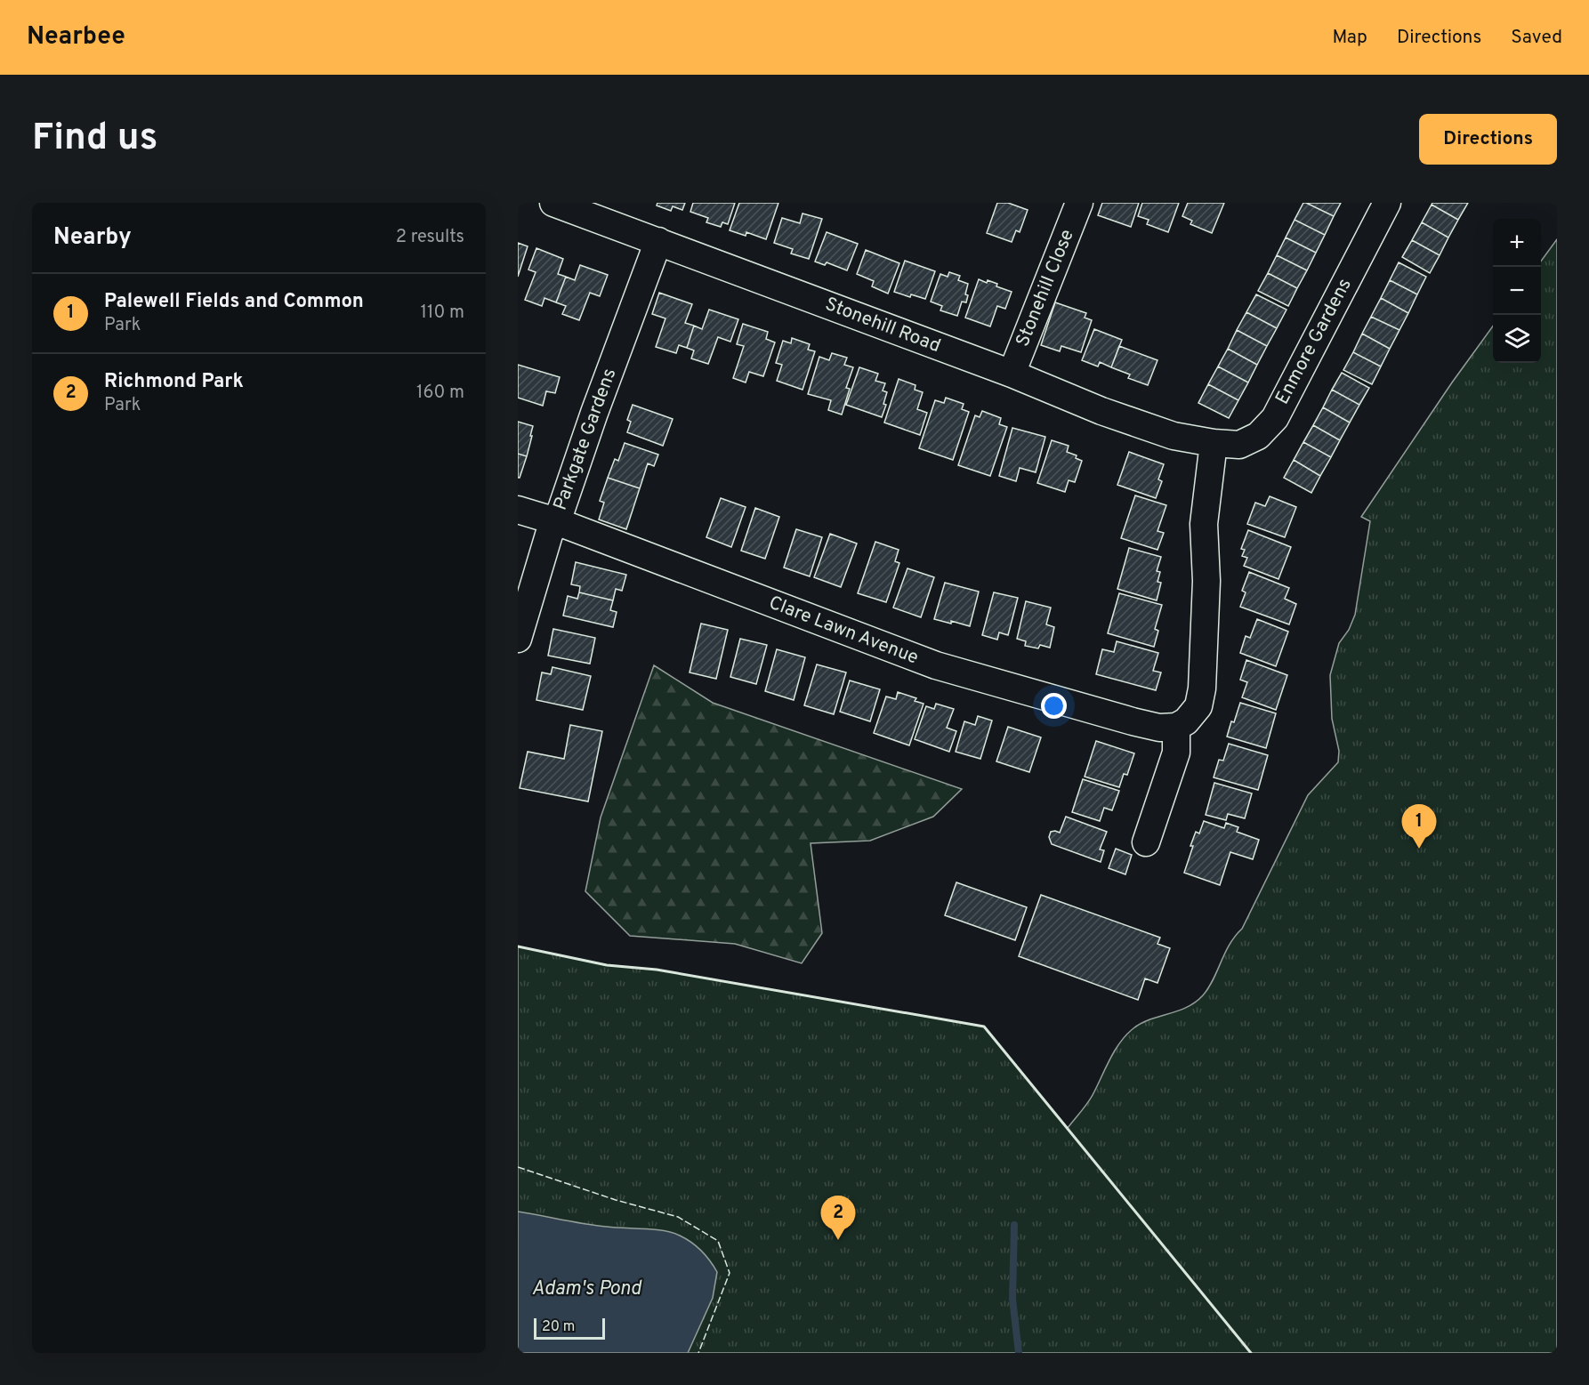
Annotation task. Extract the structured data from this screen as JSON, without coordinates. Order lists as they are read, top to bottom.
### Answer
{
  "streets": {
    "street": [
      "Stonehill Close",
      "Stonehill Road",
      "Enmore Gardens",
      "Parkgate Gardens",
      "Clare Lawn Avenue"
    ]
  },
  "crossings": [
    ["Stonehill Close", "Stonehill Road"],
    ["Stonehill Road", "Enmore Gardens"],
    ["Stonehill Road", "Parkgate Gardens"],
    ["Parkgate Gardens", "Clare Lawn Avenue"]
  ],
  "water": ["Adam's Pond"],
  "scale_bar": "20 m",
  "page": {
    "header": "Nearbee",
    "nav": ["Map", "Directions", "Saved"],
    "buttons": "Directions",
    "title": "Find us",
    "heading": ["Nearby", "2 results"],
    "map_buttons": ["+", "−"],
    "list": [
      {
        "mark": "1",
        "name": "Palewell Fields and Common",
        "note": "Park",
        "value": "110 m"
      },
      {
        "mark": "2",
        "name": "Richmond Park",
        "note": "Park",
        "value": "160 m"
      }
    ],
    "pins": ["1", "2"],
    "scale": "20 m"
  }
}
